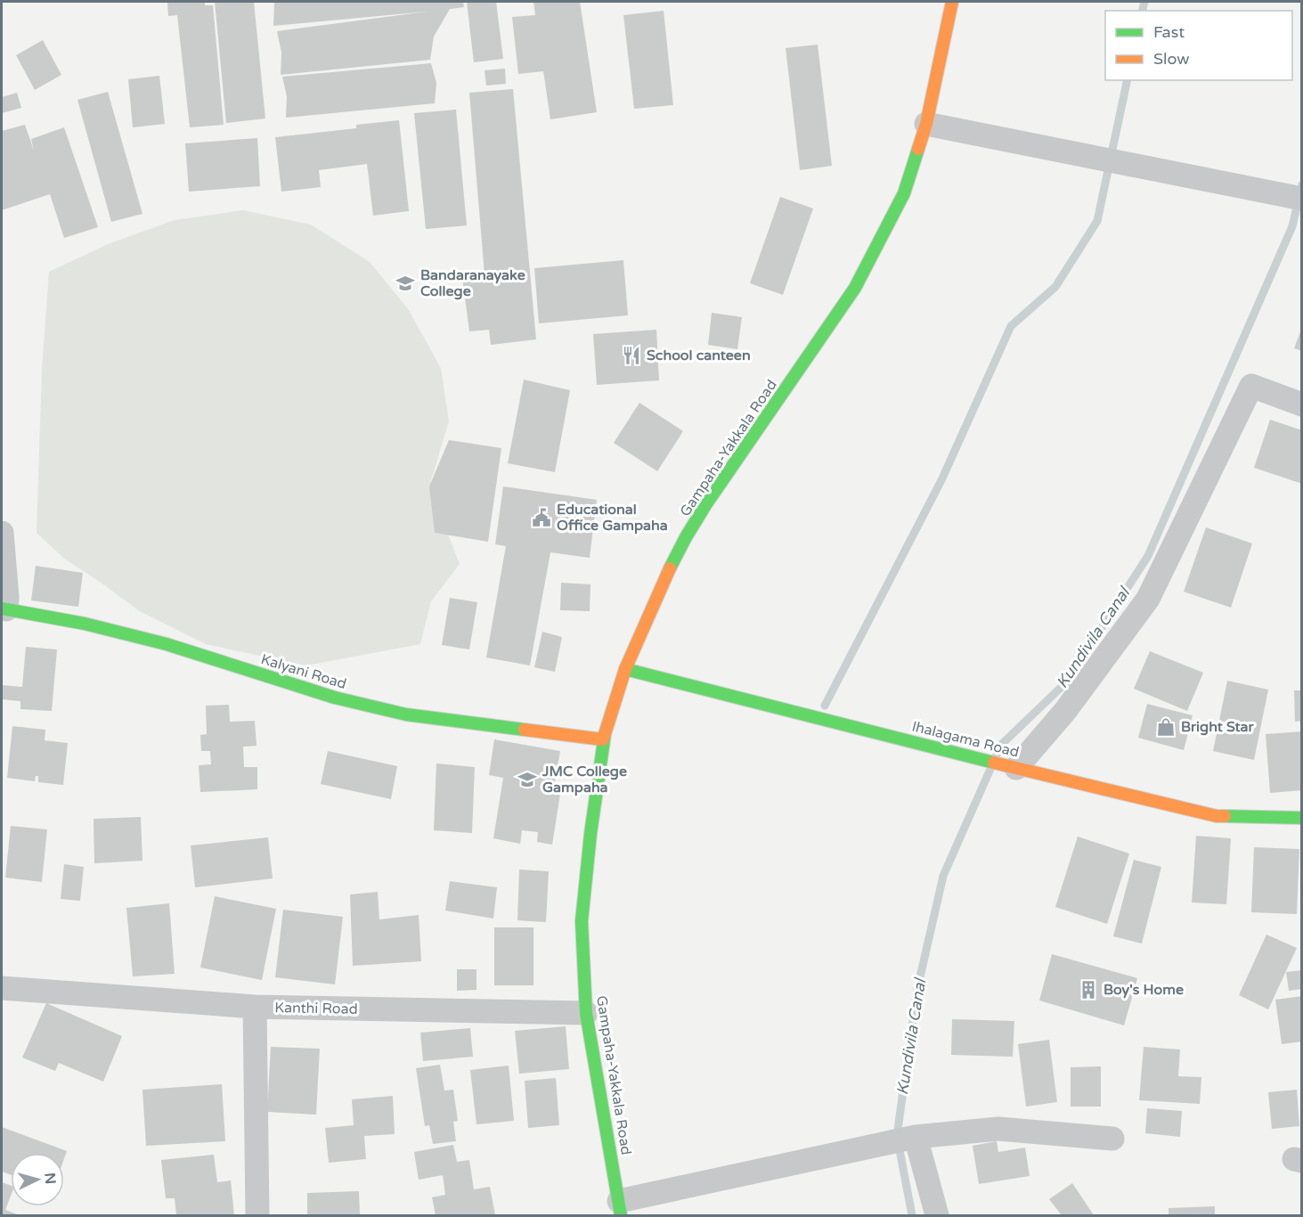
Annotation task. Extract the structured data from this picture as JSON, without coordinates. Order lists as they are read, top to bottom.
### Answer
{
  "streets": {
    "main road": ["Gampaha-Yakkala Road", "Kalyani Road", "Ihalagama Road"],
    "street": ["Kanthi Road"]
  },
  "crossings": [
    ["Gampaha-Yakkala Road", "Kalyani Road"],
    ["Gampaha-Yakkala Road", "Ihalagama Road"],
    ["Gampaha-Yakkala Road", "Kanthi Road"]
  ],
  "water": ["Kundivila Canal"],
  "places": {
    "school or university": ["Bandaranayake College", "JMC College Gampaha"],
    "restaurant": ["School canteen"],
    "public building": ["Educational Office Gampaha"],
    "shop": ["Bright Star"],
    "building": ["Boy's Home"]
  },
  "legend": ["Fast", "Slow"],
  "north": "right"
}
